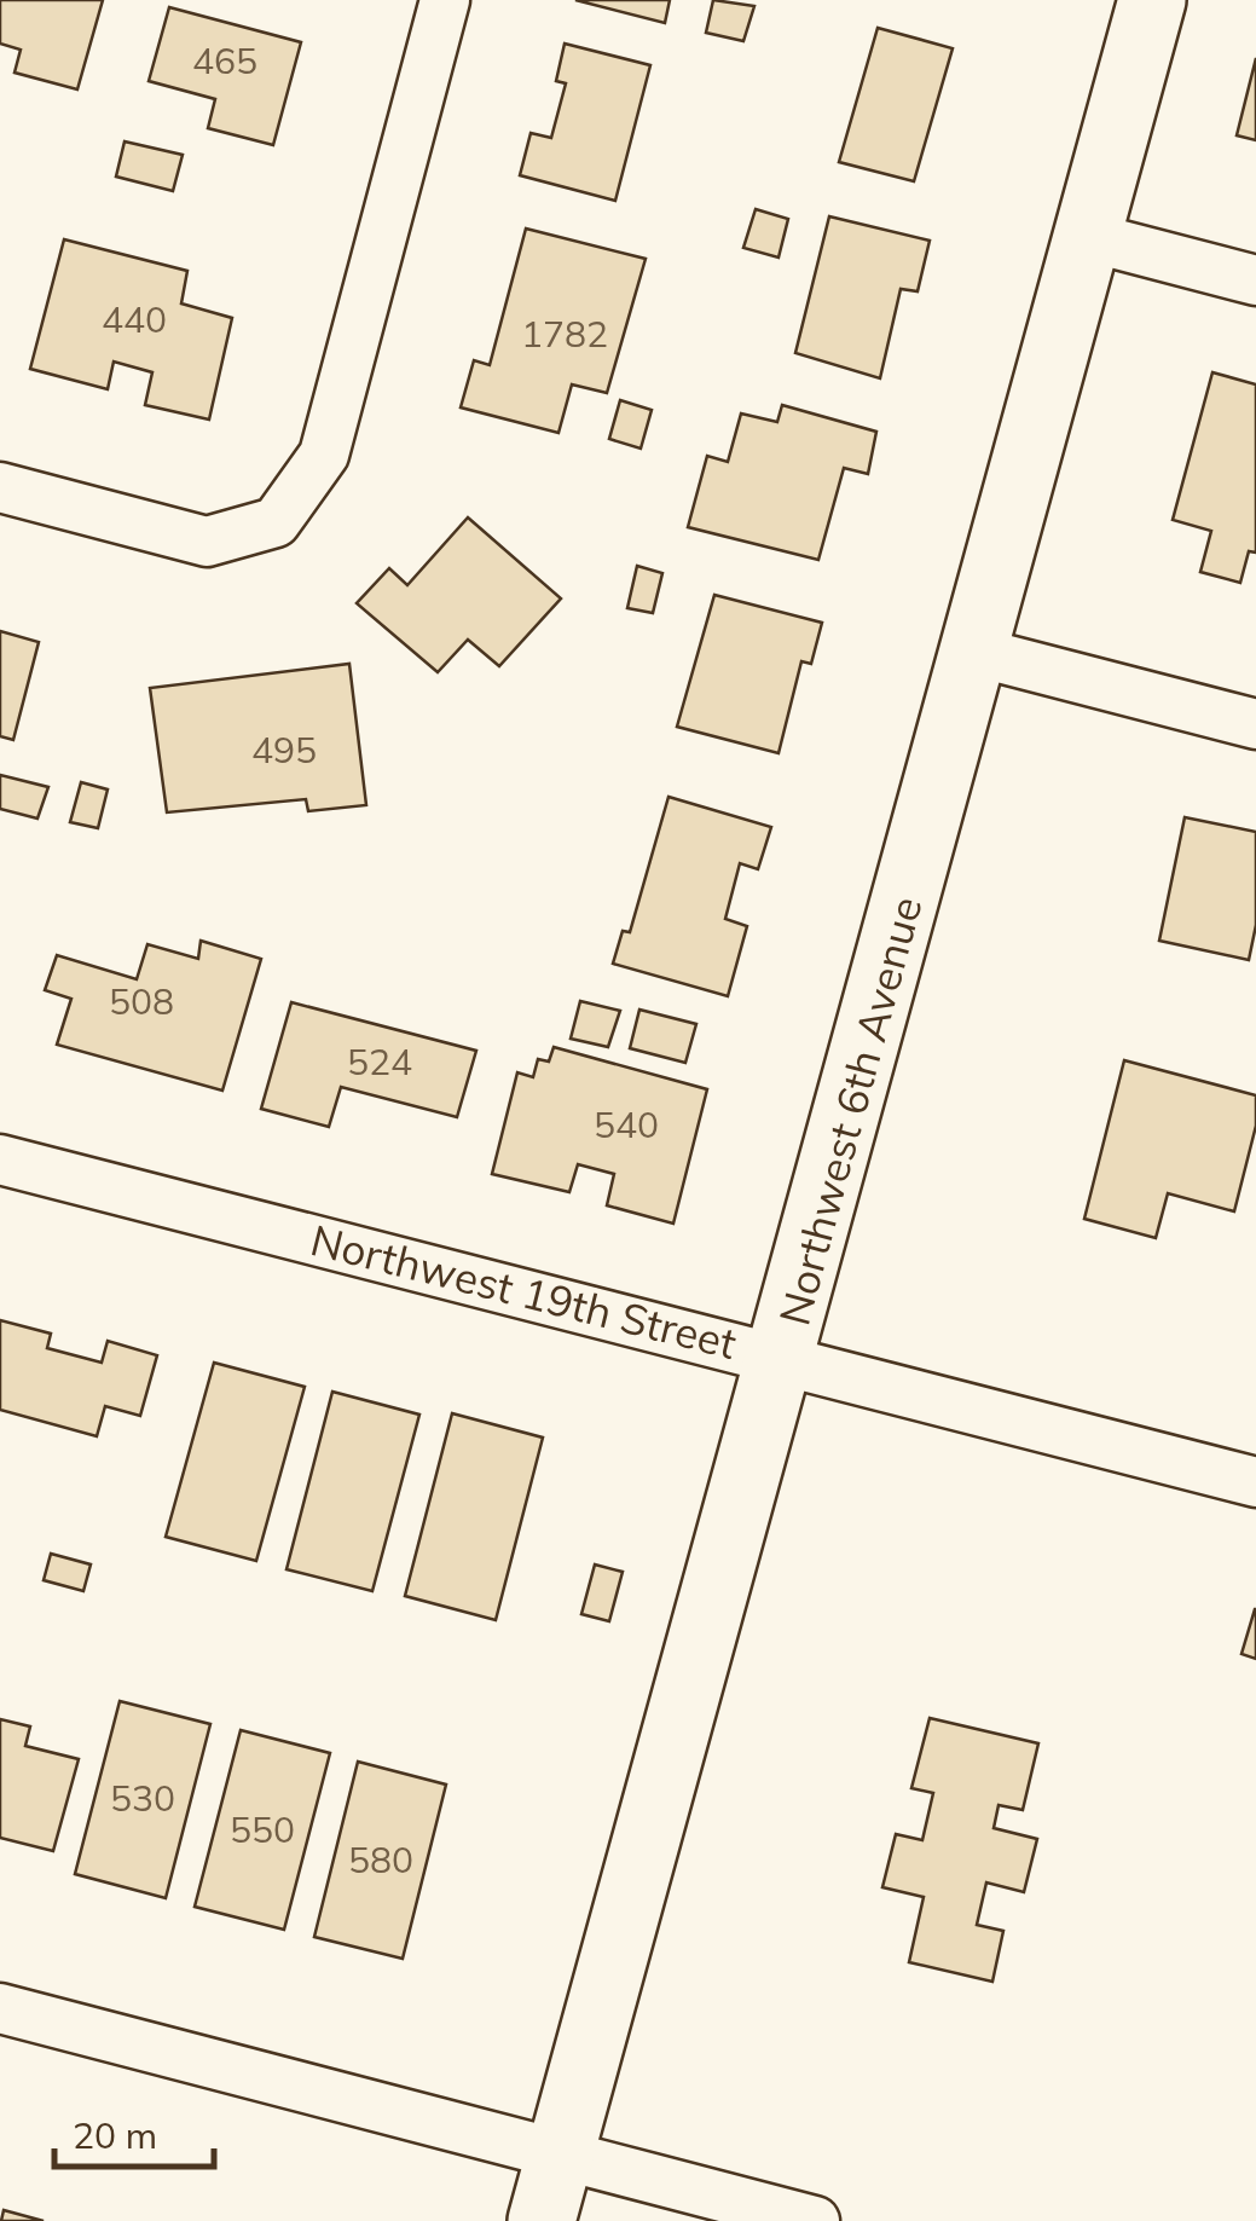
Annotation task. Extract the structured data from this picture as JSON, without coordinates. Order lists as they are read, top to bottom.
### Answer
{
  "streets": {
    "street": ["Northwest 6th Avenue", "Northwest 19th Street"]
  },
  "crossings": [
    ["Northwest 6th Avenue", "Northwest 19th Street"]
  ],
  "house_numbers": [
    "465",
    "440",
    "1782",
    "495",
    "508",
    "524",
    "540",
    "530",
    "550",
    "580"
  ],
  "scale_bar": "20 m"
}
